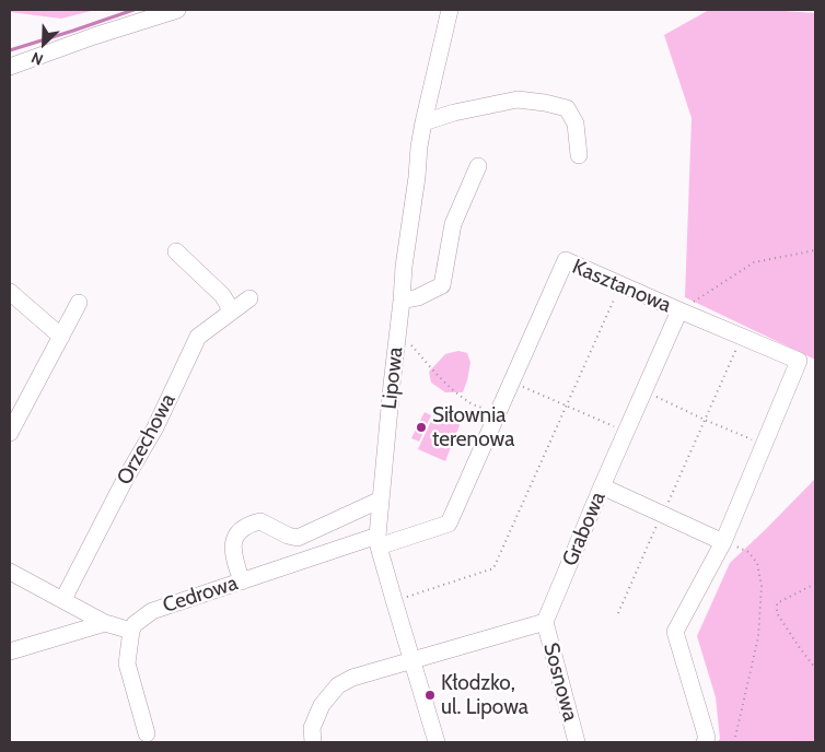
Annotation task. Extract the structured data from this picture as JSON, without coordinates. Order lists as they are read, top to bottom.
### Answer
{
  "streets": {
    "street": [
      "Kasztanowa",
      "Lipowa",
      "Orzechowa",
      "Grabowa",
      "Cedrowa",
      "Sosnowa"
    ]
  },
  "crossings": [
    ["Kasztanowa", "Lipowa"],
    ["Kasztanowa", "Grabowa"],
    ["Kasztanowa", "Cedrowa"],
    ["Lipowa", "Cedrowa"],
    ["Grabowa", "Sosnowa"]
  ],
  "places": ["Siłownia terenowa", "Kłodzko, ul. Lipowa"],
  "north": "bottom left"
}
